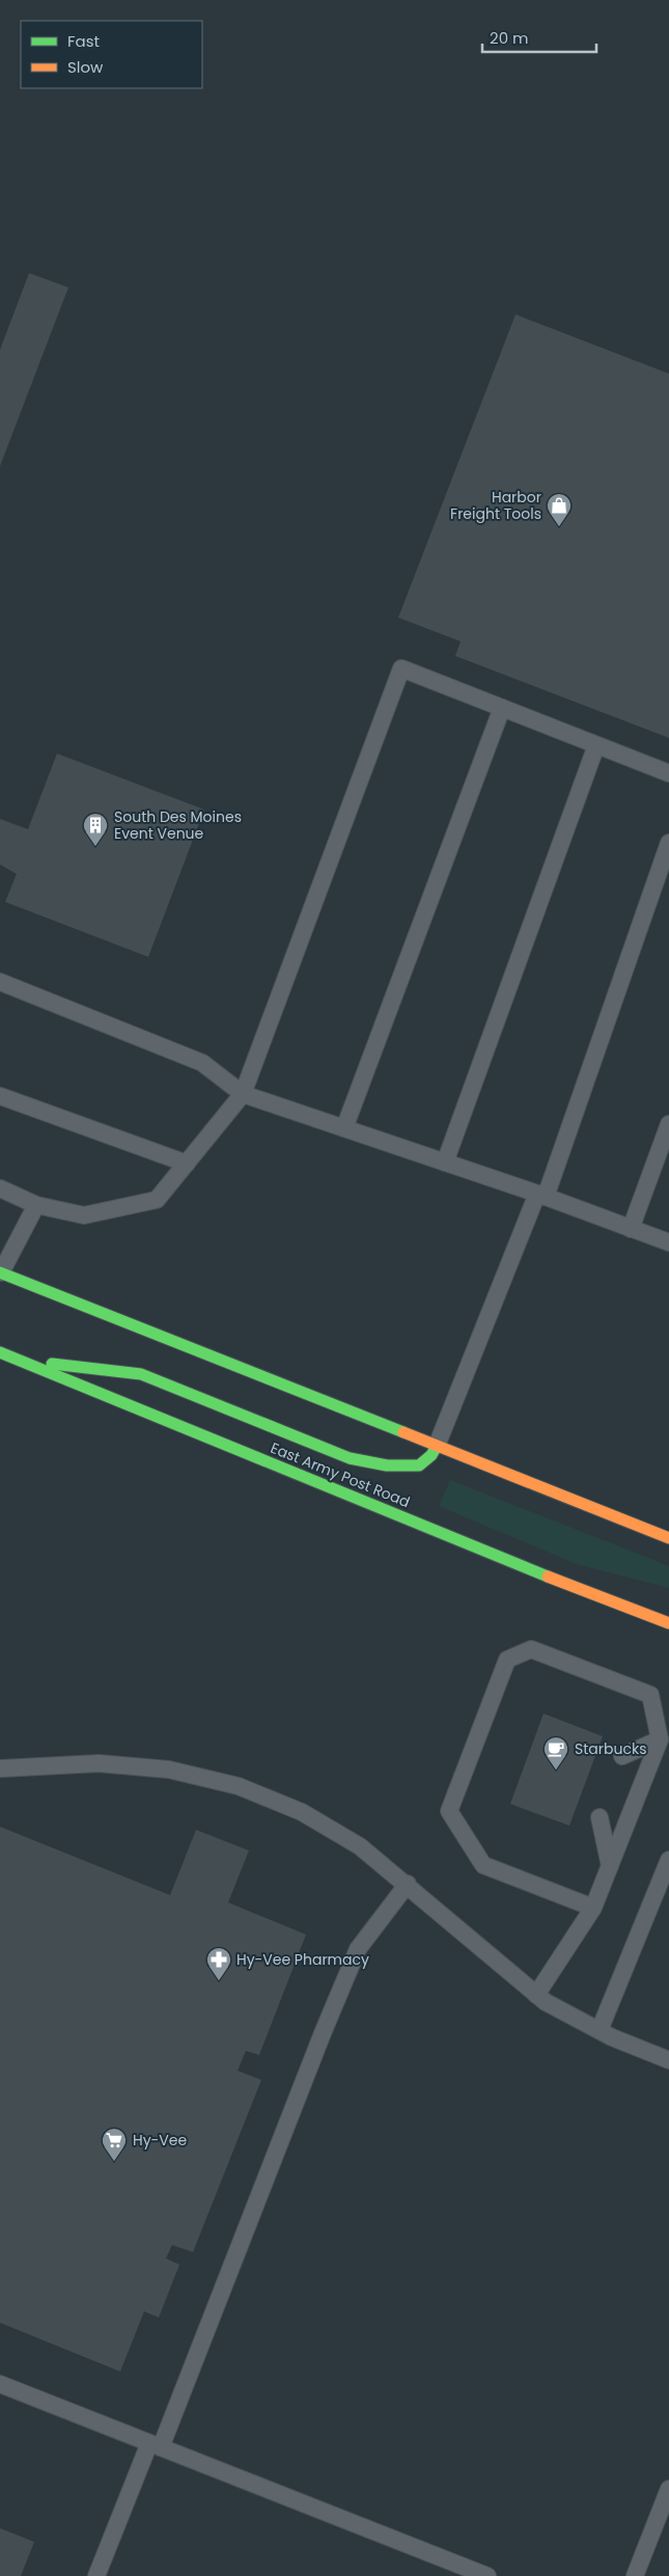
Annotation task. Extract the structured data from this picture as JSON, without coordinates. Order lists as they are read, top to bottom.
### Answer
{
  "streets": {
    "main road": ["East Army Post Road"]
  },
  "places": {
    "shop": ["Harbor Freight Tools"],
    "building": ["South Des Moines Event Venue"],
    "cafe": ["Starbucks"],
    "pharmacy": ["Hy-Vee Pharmacy"],
    "supermarket": ["Hy-Vee"]
  },
  "legend": ["Fast", "Slow"],
  "scale_bar": "20 m"
}
